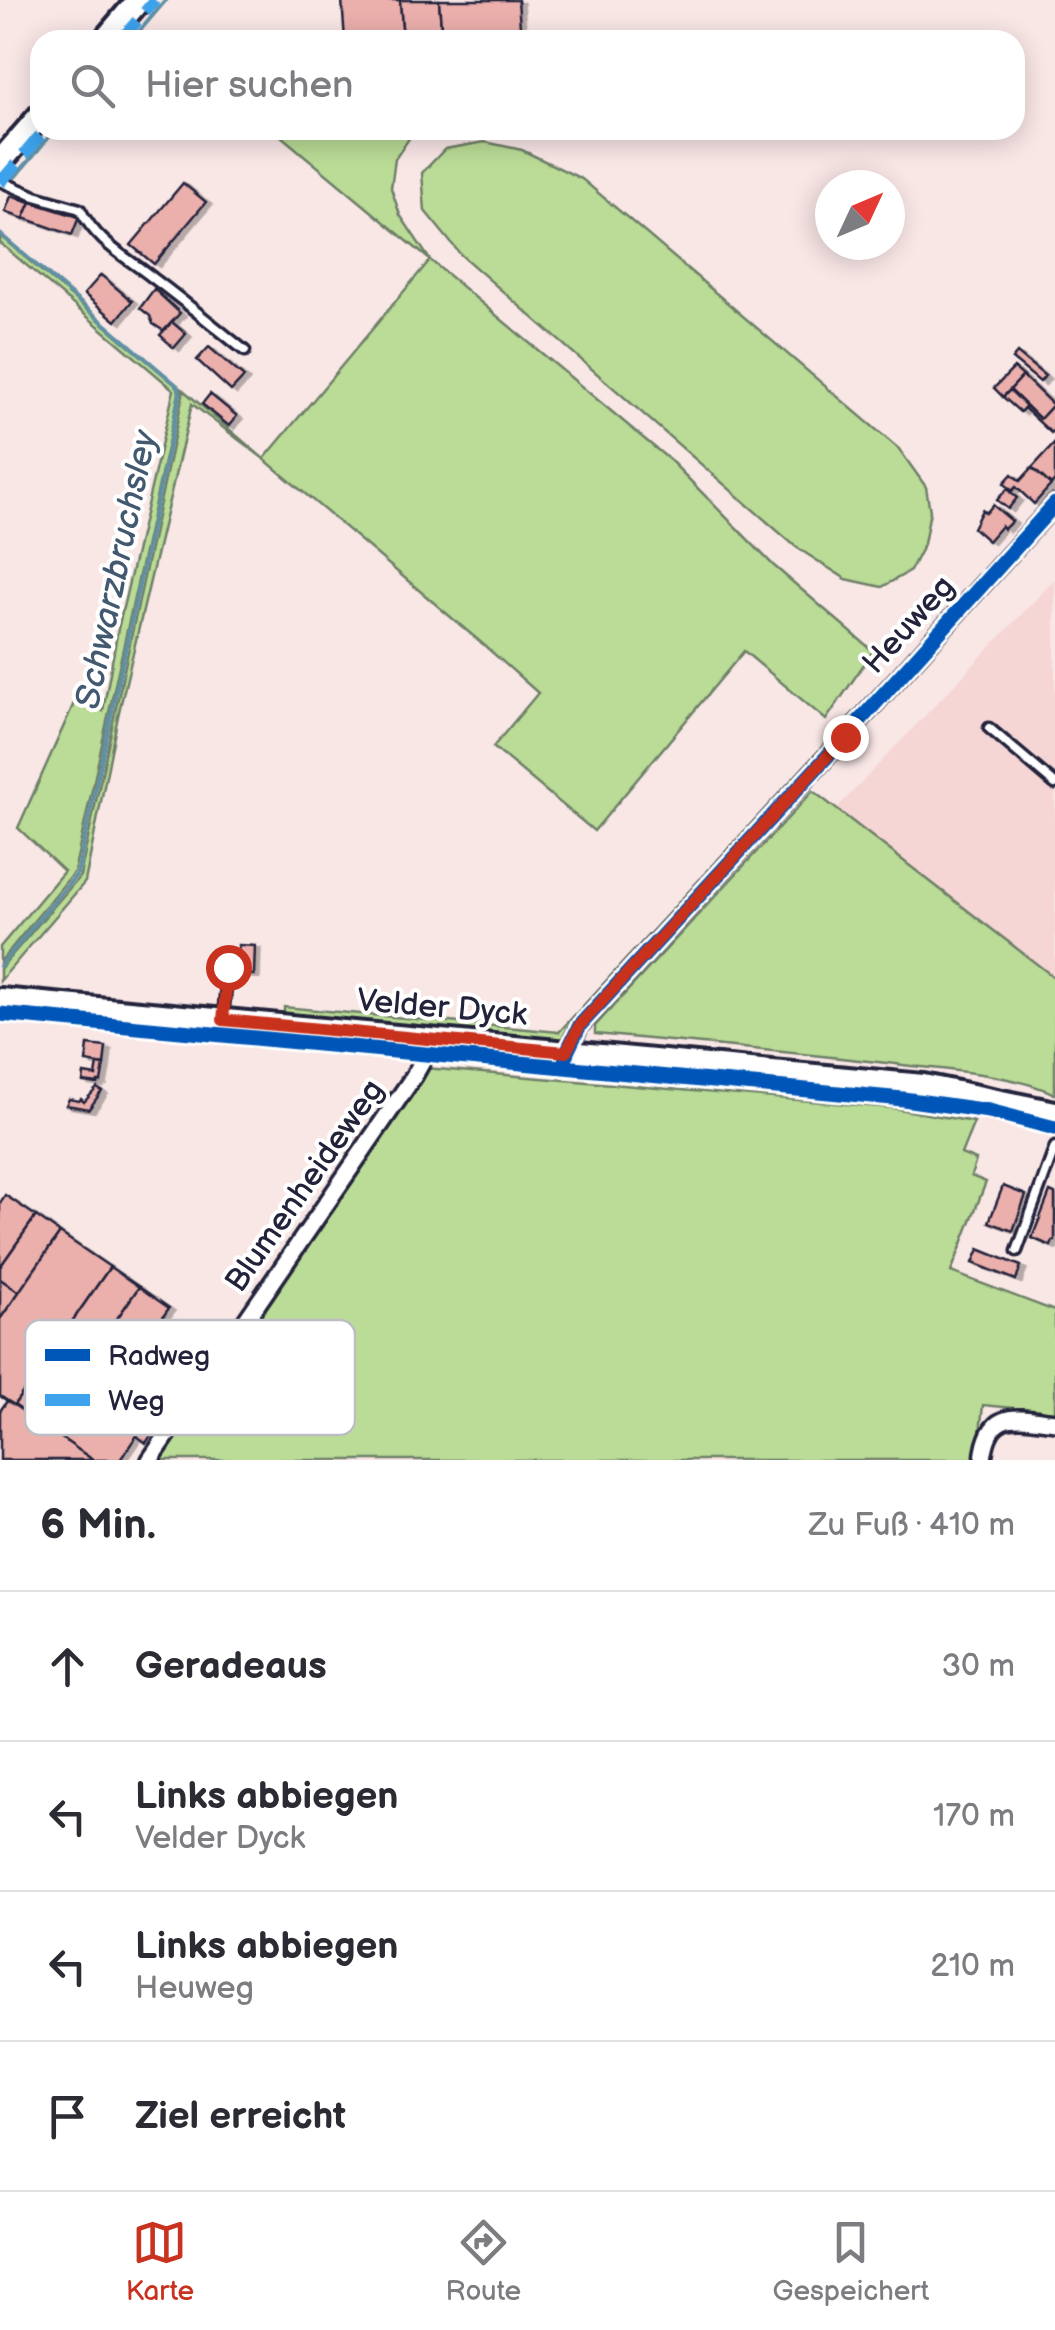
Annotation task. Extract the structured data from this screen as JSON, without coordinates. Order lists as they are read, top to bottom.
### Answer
{
  "streets": {
    "main road": ["Velder Dyck"],
    "street": ["Heuweg", "Blumenheideweg"]
  },
  "crossings": [
    ["Heuweg", "Velder Dyck"],
    ["Velder Dyck", "Blumenheideweg"]
  ],
  "water": ["Schwarzbruchsley"],
  "legend": ["Radweg", "Weg"],
  "north": "top right",
  "page": {
    "search": "Hier suchen",
    "heading": ["6 Min.", "Zu Fuß · 410 m"],
    "list": [
      ["Geradeaus", "30 m"],
      ["Links abbiegen", "Velder Dyck", "170 m"],
      ["Links abbiegen", "Heuweg", "210 m"],
      "Ziel erreicht"
    ],
    "nav": ["Karte", "Route", "Gespeichert"]
  }
}
